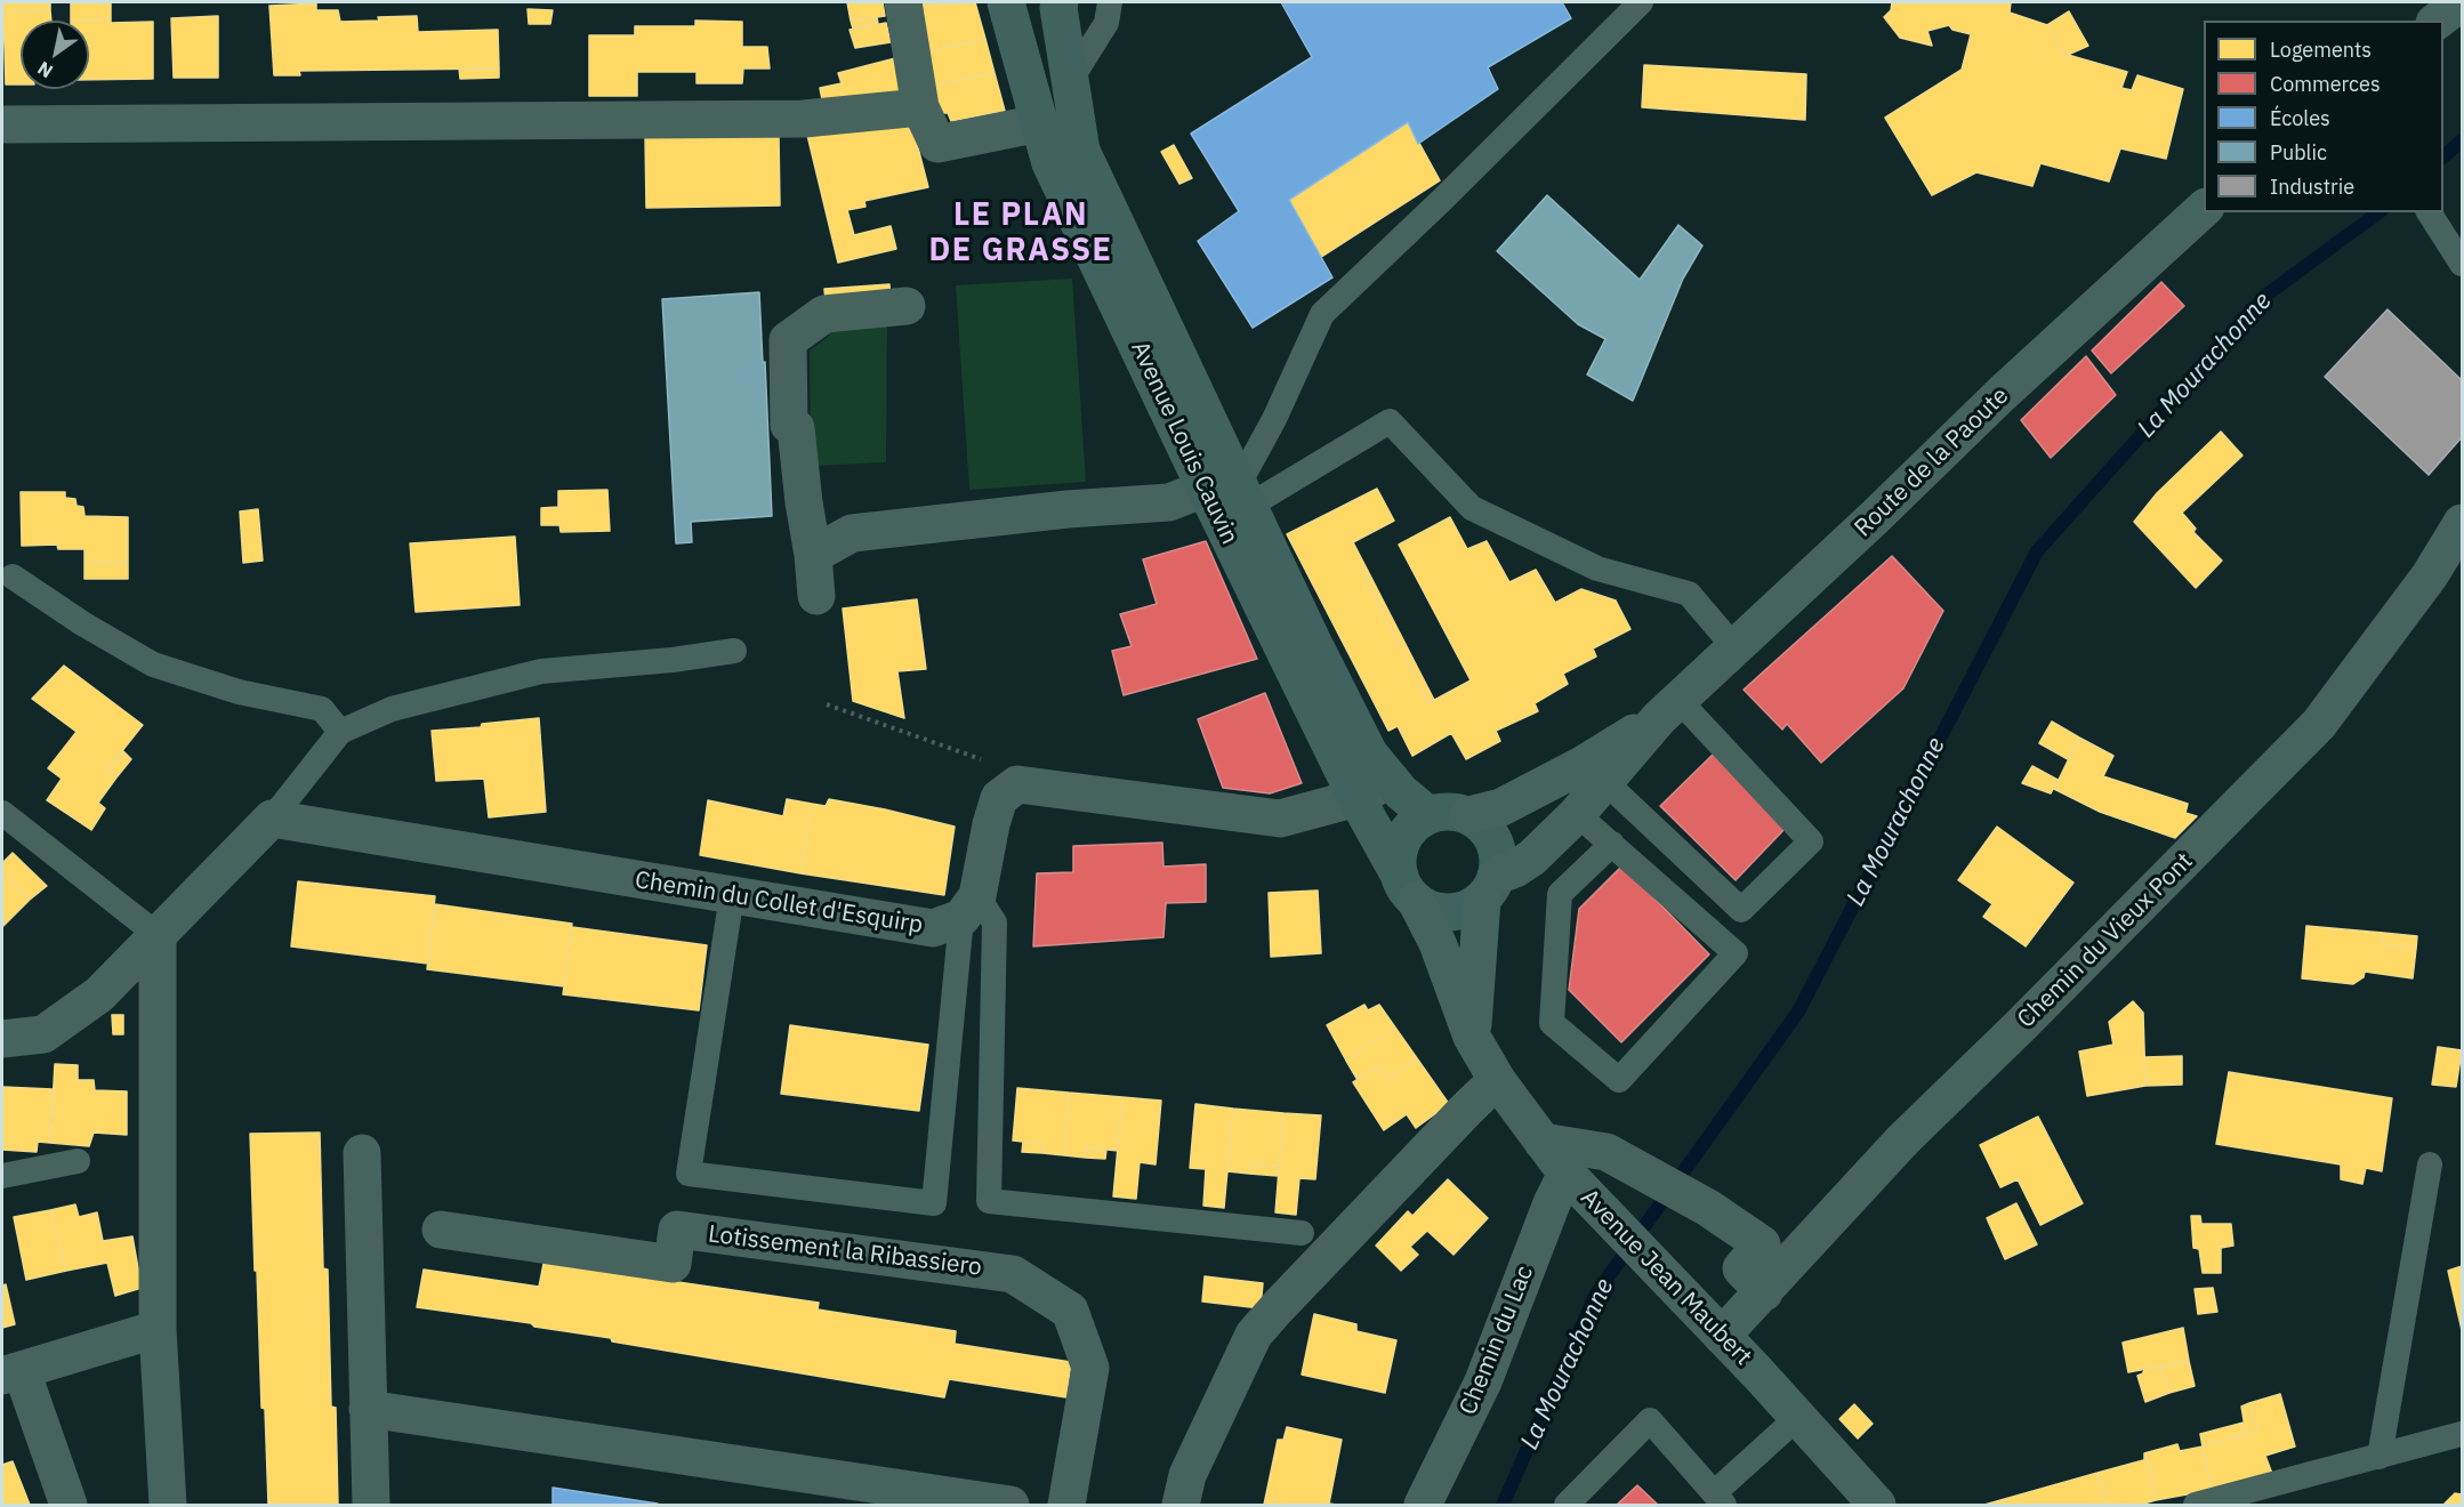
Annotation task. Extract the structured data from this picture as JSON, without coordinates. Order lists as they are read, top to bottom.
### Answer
{
  "streets": {
    "main road": ["Route de la Paoute", "Avenue Jean Maubert"],
    "street": [
      "Avenue Louis Cauvin",
      "Chemin du Collet d'Esquirp",
      "Chemin du Vieux Pont",
      "Lotissement la Ribassiero",
      "Chemin du Lac"
    ]
  },
  "crossings": [
    ["Avenue Louis Cauvin", "Route de la Paoute"],
    ["Avenue Louis Cauvin", "Avenue Jean Maubert"],
    ["Route de la Paoute", "Avenue Jean Maubert"],
    ["Chemin du Vieux Pont", "Avenue Jean Maubert"],
    ["Avenue Jean Maubert", "Chemin du Lac"]
  ],
  "districts": ["LE PLAN DE GRASSE"],
  "water": ["La Mourachonne"],
  "legend": [
    "Logements",
    "Commerces",
    "Écoles",
    "Public",
    "Industrie"
  ],
  "north": "bottom left"
}
